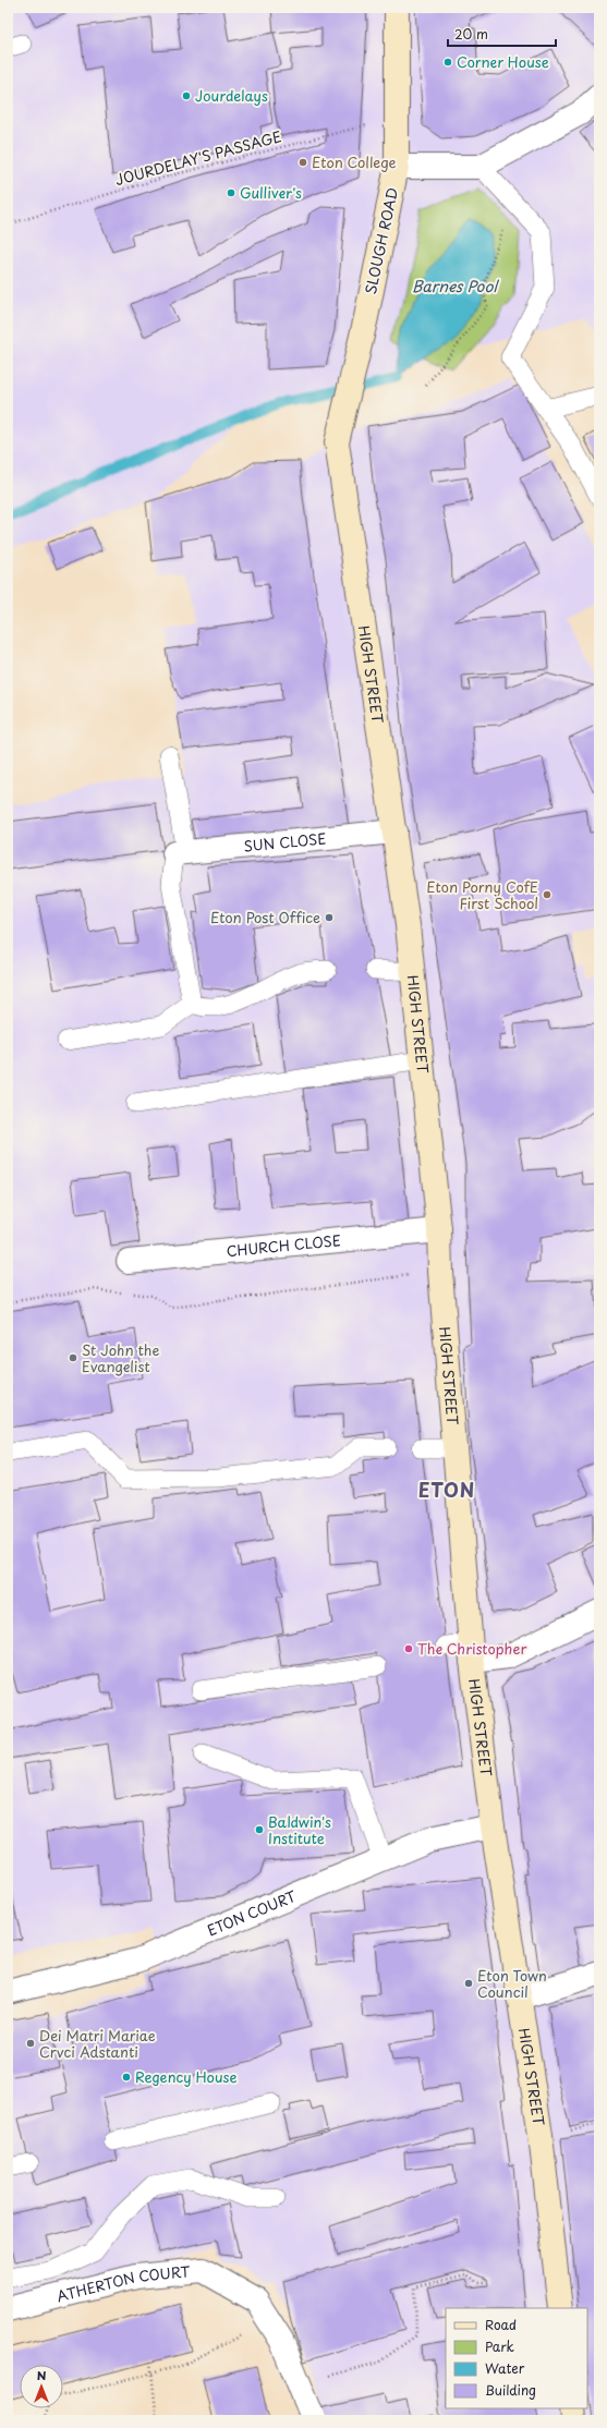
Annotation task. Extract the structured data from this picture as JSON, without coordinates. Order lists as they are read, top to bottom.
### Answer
{
  "streets": {
    "main road": ["SLOUGH ROAD", "HIGH STREET"],
    "street": [
      "SUN CLOSE",
      "CHURCH CLOSE",
      "ETON COURT",
      "ATHERTON COURT"
    ],
    "path": ["JOURDELAY'S PASSAGE"]
  },
  "crossings": [
    ["JOURDELAY'S PASSAGE", "SLOUGH ROAD"],
    ["SLOUGH ROAD", "HIGH STREET"],
    ["HIGH STREET", "SUN CLOSE"],
    ["HIGH STREET", "CHURCH CLOSE"],
    ["HIGH STREET", "ETON COURT"]
  ],
  "districts": ["ETON"],
  "water": ["Barnes Pool"],
  "places": [
    "Corner House",
    "Jourdelays",
    "Eton College",
    "Gulliver's",
    "Eton Porny CofE First School",
    "Eton Post Office",
    "St John the Evangelist",
    "The Christopher",
    "Baldwin's Institute",
    "Eton Town Council",
    "Dei Matri Mariae Crvci Adstanti",
    "Regency House"
  ],
  "legend": [
    "Road",
    "Park",
    "Water",
    "Building"
  ],
  "scale_bar": "20 m",
  "north": "top"
}
